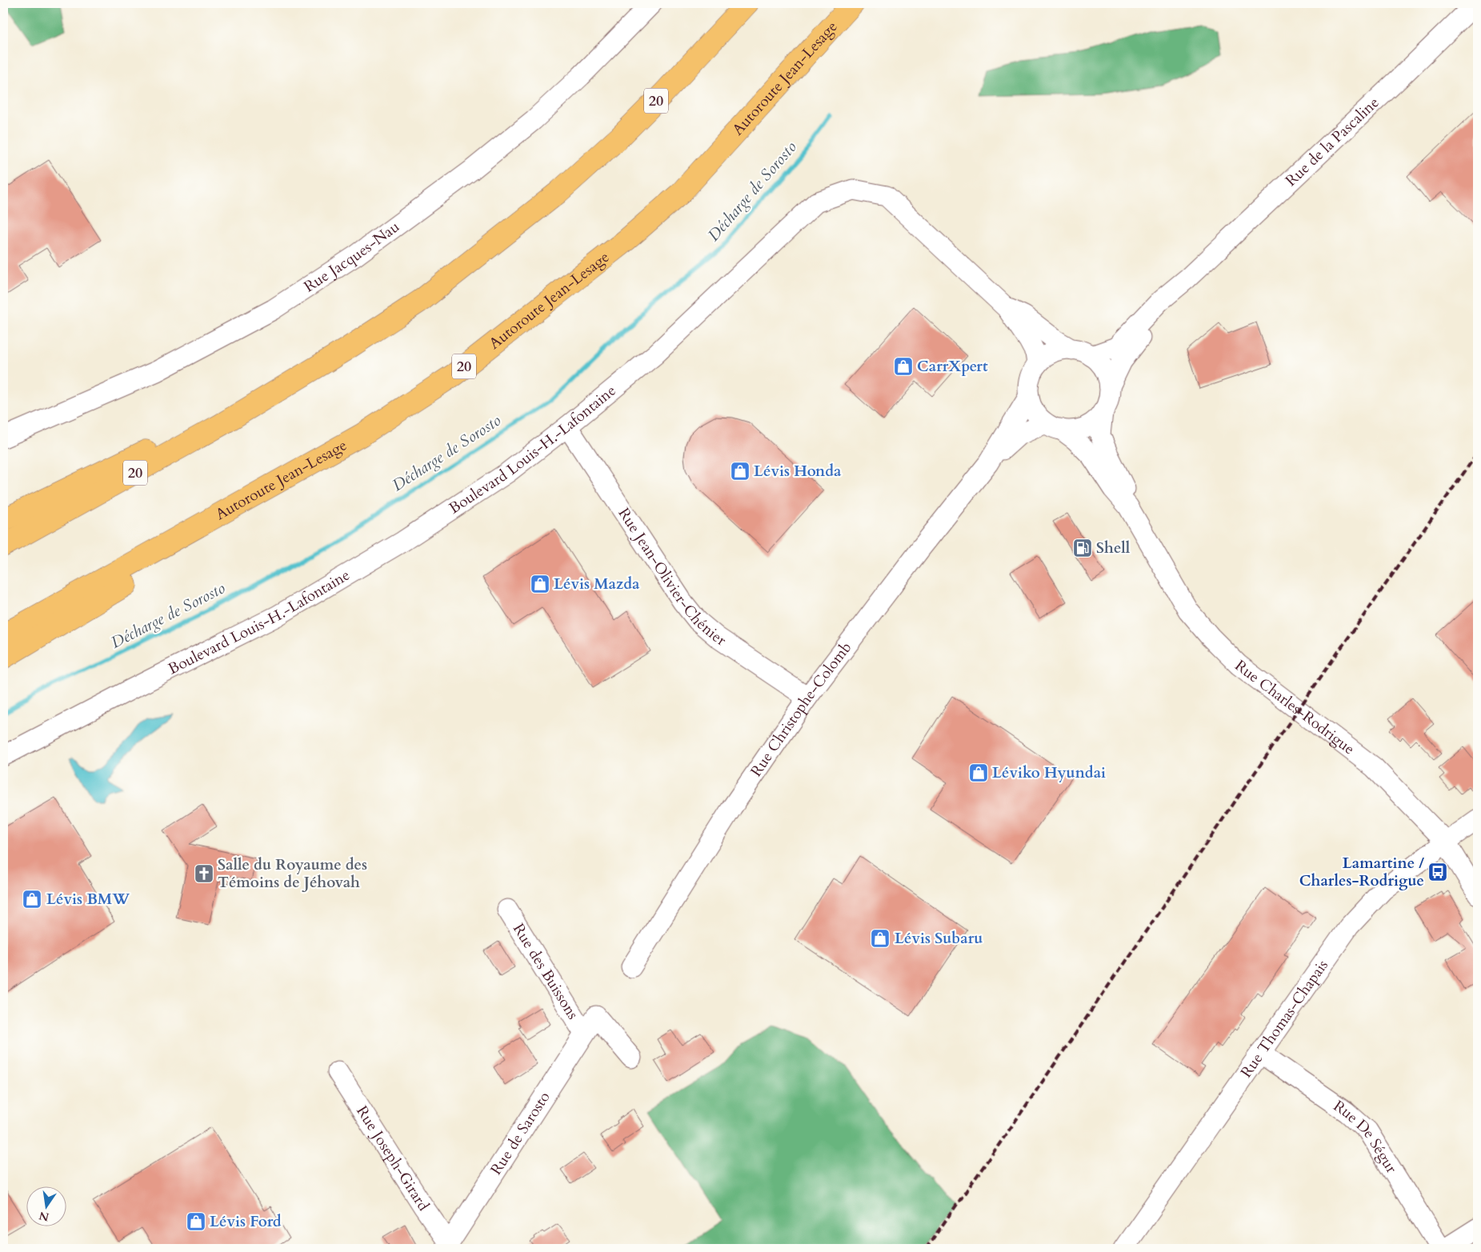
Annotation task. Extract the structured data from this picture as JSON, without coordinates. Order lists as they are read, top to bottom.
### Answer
{
  "streets": {
    "highway": ["Autoroute Jean-Lesage", "20"],
    "street": [
      "Rue de la Pascaline",
      "Rue Jacques-Nau",
      "Boulevard Louis-H.-Lafontaine",
      "Rue Jean-Olivier-Chénier",
      "Rue Charles-Rodrigue",
      "Rue Christophe-Colomb",
      "Rue des Buissons",
      "Rue Thomas-Chapais",
      "Rue de Sarosto",
      "Rue De Ségur",
      "Rue Joseph-Girard"
    ]
  },
  "crossings": [
    ["Rue de la Pascaline", "Boulevard Louis-H.-Lafontaine"],
    ["Rue de la Pascaline", "Rue Charles-Rodrigue"],
    ["Rue de la Pascaline", "Rue Christophe-Colomb"],
    ["Boulevard Louis-H.-Lafontaine", "Rue Jean-Olivier-Chénier"],
    ["Boulevard Louis-H.-Lafontaine", "Rue Charles-Rodrigue"],
    ["Boulevard Louis-H.-Lafontaine", "Rue Christophe-Colomb"],
    ["Rue Jean-Olivier-Chénier", "Rue Christophe-Colomb"],
    ["Rue Charles-Rodrigue", "Rue Christophe-Colomb"],
    ["Rue Charles-Rodrigue", "Rue Thomas-Chapais"],
    ["Rue des Buissons", "Rue de Sarosto"],
    ["Rue Thomas-Chapais", "Rue De Ségur"],
    ["Rue de Sarosto", "Rue Joseph-Girard"]
  ],
  "water": ["Décharge de Sorosto"],
  "places": {
    "shop": [
      "CarrXpert",
      "Lévis Honda",
      "Lévis Mazda",
      "Léviko Hyundai",
      "Lévis BMW",
      "Lévis Subaru",
      "Lévis Ford"
    ],
    "fuel station": ["Shell"],
    "bus stop": ["Lamartine / Charles-Rodrigue"],
    "church": ["Salle du Royaume des Témoins de Jéhovah"]
  },
  "north": "bottom"
}
